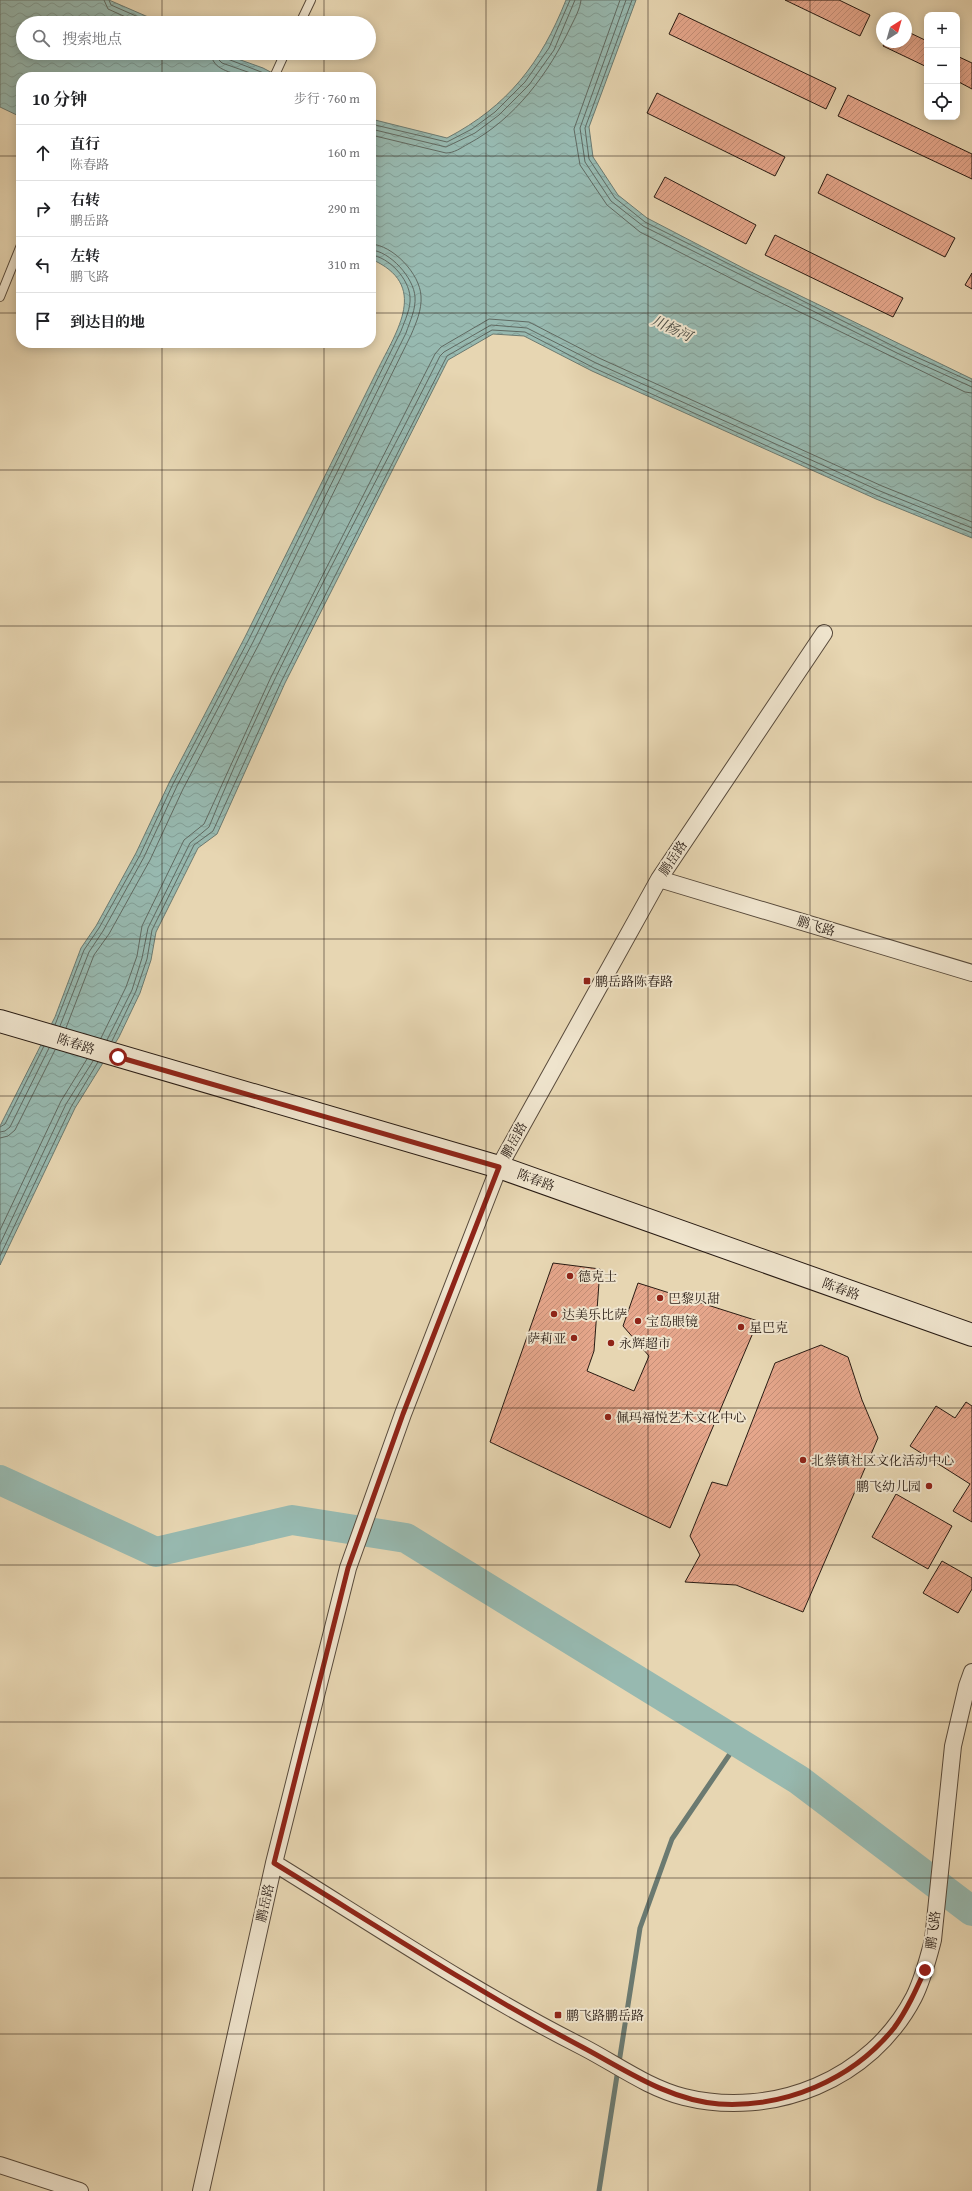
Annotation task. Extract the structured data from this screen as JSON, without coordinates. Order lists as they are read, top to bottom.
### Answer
{
  "streets": {
    "street": ["鹏岳路", "鹏飞路", "陈春路"]
  },
  "crossings": [
    ["鹏岳路", "鹏飞路"],
    ["鹏岳路", "陈春路"]
  ],
  "water": ["川杨河"],
  "places": {
    "transit": ["鹏岳路陈春路", "鹏飞路鹏岳路"],
    "other": [
      "德克士",
      "巴黎贝甜",
      "达美乐比萨",
      "宝岛眼镜",
      "星巴克",
      "萨莉亚",
      "永辉超市",
      "佩玛福悦艺术文化中心",
      "北蔡镇社区文化活动中心",
      "鹏飞幼儿园"
    ]
  },
  "north": "top right",
  "page": {
    "map_buttons": ["+", "−"],
    "search": "搜索地点",
    "heading": ["10 分钟", "步行 · 760 m"],
    "list": [
      ["直行", "陈春路", "160 m"],
      ["右转", "鹏岳路", "290 m"],
      ["左转", "鹏飞路", "310 m"],
      "到达目的地"
    ]
  }
}
